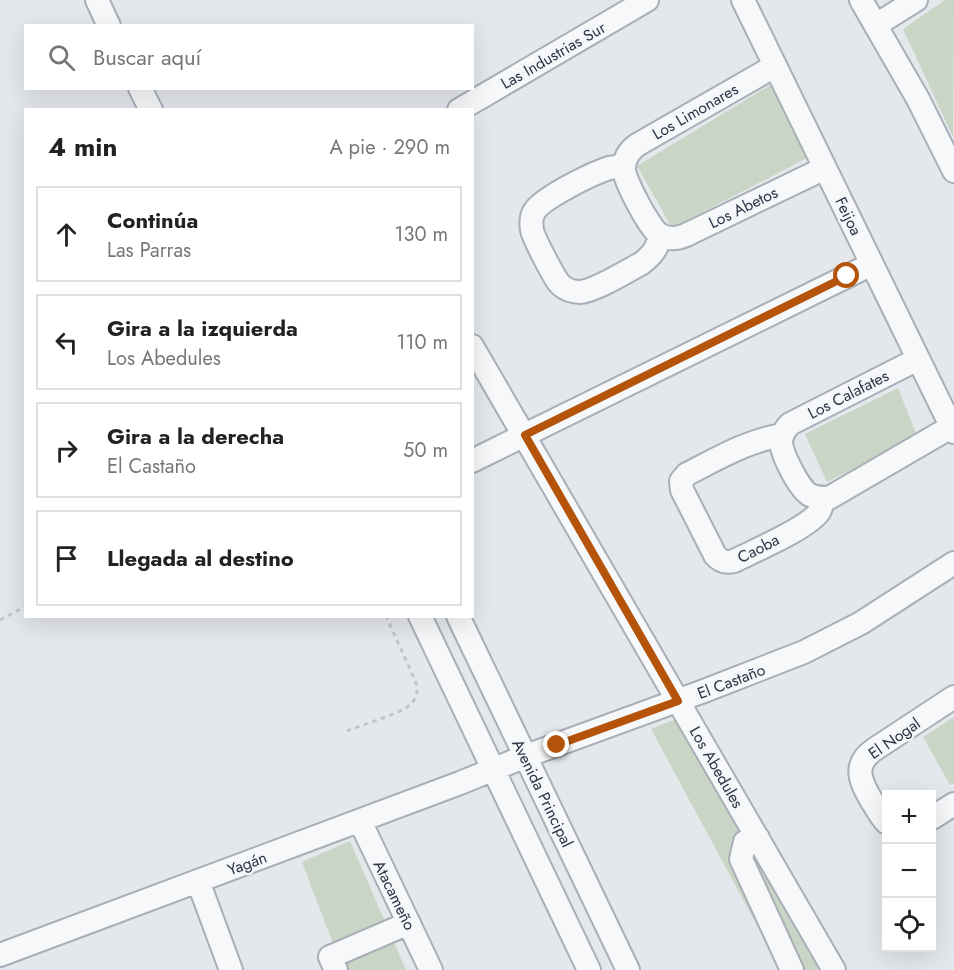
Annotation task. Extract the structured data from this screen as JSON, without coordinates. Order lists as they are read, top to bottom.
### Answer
{
  "streets": {
    "street": [
      "Las Industrias Sur",
      "Los Limonares",
      "Los Abetos",
      "Feijoa",
      "Los Calafates",
      "Caoba",
      "El Castaño",
      "El Nogal",
      "Los Abedules",
      "Avenida Principal",
      "Yagán",
      "Atacameño"
    ]
  },
  "crossings": [
    ["Los Limonares", "Los Abetos"],
    ["Los Limonares", "Feijoa"],
    ["Los Abetos", "Feijoa"],
    ["Feijoa", "Los Calafates"],
    ["Los Calafates", "Caoba"],
    ["El Castaño", "Los Abedules"],
    ["El Castaño", "Avenida Principal"],
    ["El Castaño", "Yagán"],
    ["Yagán", "Atacameño"]
  ],
  "page": {
    "search": "Buscar aquí",
    "heading": ["4 min", "A pie · 290 m"],
    "list": [
      ["Continúa", "Las Parras", "130 m"],
      ["Gira a la izquierda", "Los Abedules", "110 m"],
      ["Gira a la derecha", "El Castaño", "50 m"],
      "Llegada al destino"
    ],
    "map_buttons": ["+", "−"]
  }
}
